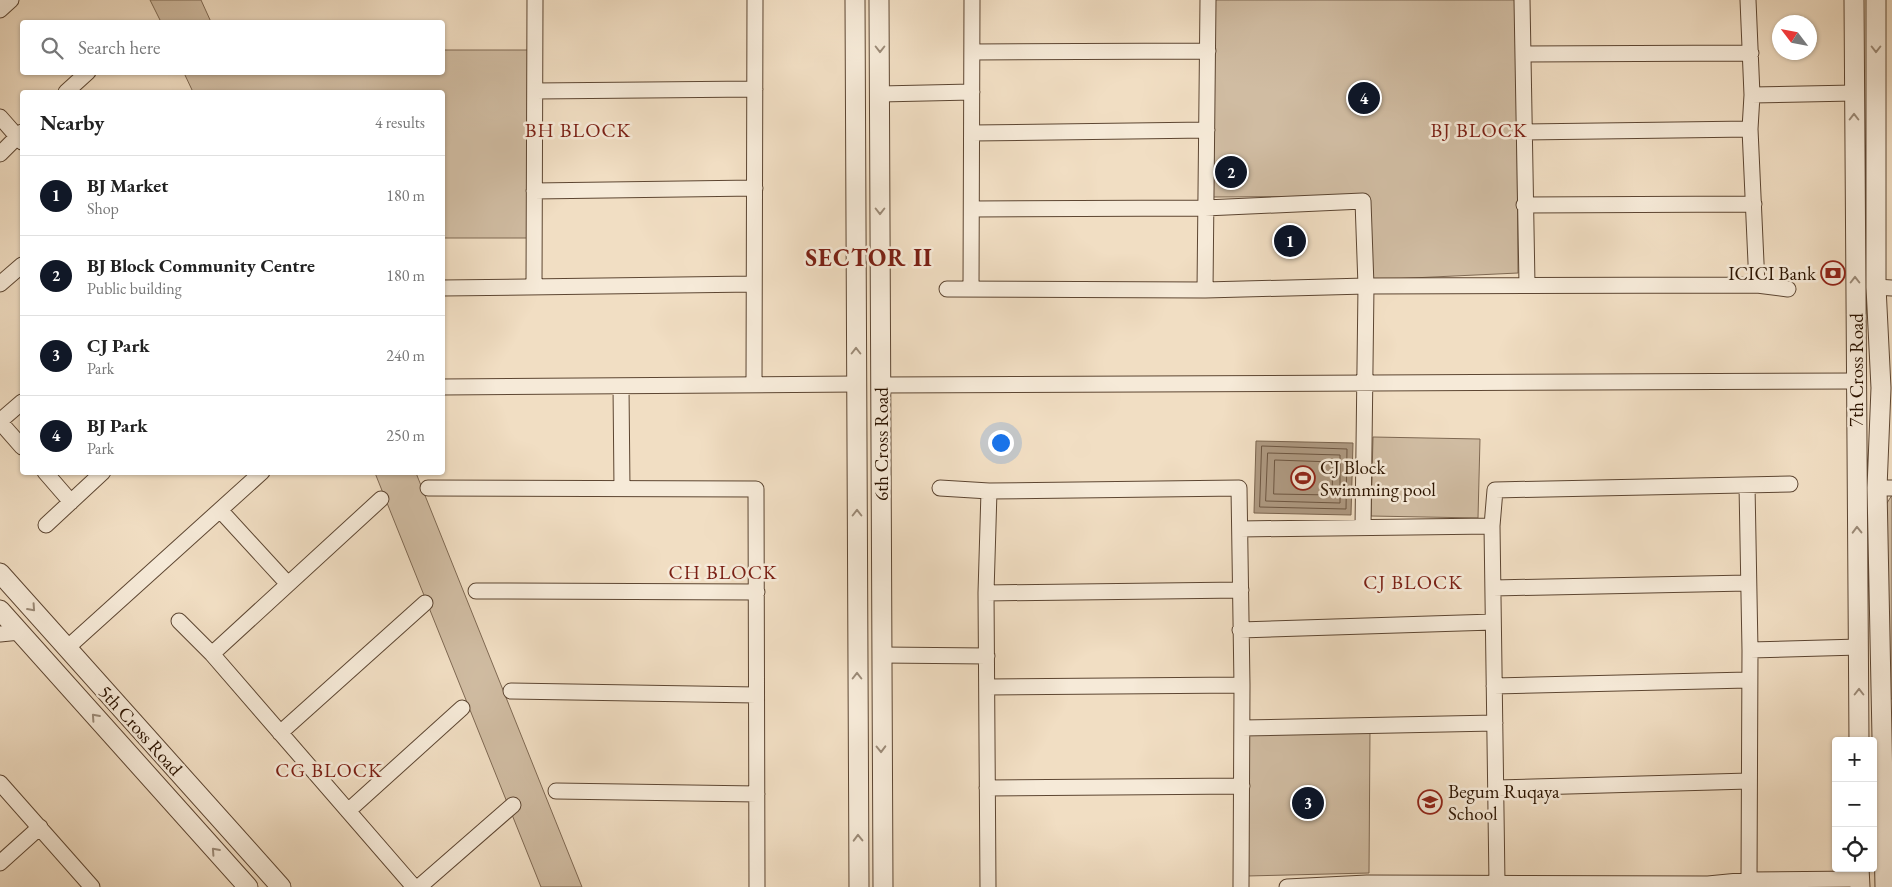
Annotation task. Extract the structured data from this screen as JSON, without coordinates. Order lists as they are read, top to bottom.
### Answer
{
  "streets": {
    "street": ["7th Cross Road", "6th Cross Road", "5th Cross Road"]
  },
  "districts": [
    "BH BLOCK",
    "BJ BLOCK",
    "SECTOR II",
    "CH BLOCK",
    "CJ BLOCK",
    "CG BLOCK"
  ],
  "places": {
    "bank": ["ICICI Bank"],
    "sports": ["CJ Block Swimming pool"],
    "school or university": ["Begum Ruqaya School"]
  },
  "north": "top left",
  "page": {
    "search": "Search here",
    "pins": [
      "4",
      "2",
      "1",
      "3"
    ],
    "heading": ["Nearby", "4 results"],
    "list": [
      {
        "mark": "1",
        "name": "BJ Market",
        "note": "Shop",
        "value": "180 m"
      },
      {
        "mark": "2",
        "name": "BJ Block Community Centre",
        "note": "Public building",
        "value": "180 m"
      },
      {
        "mark": "3",
        "name": "CJ Park",
        "note": "Park",
        "value": "240 m"
      },
      {
        "mark": "4",
        "name": "BJ Park",
        "note": "Park",
        "value": "250 m"
      }
    ],
    "map_buttons": ["+", "−"]
  }
}
